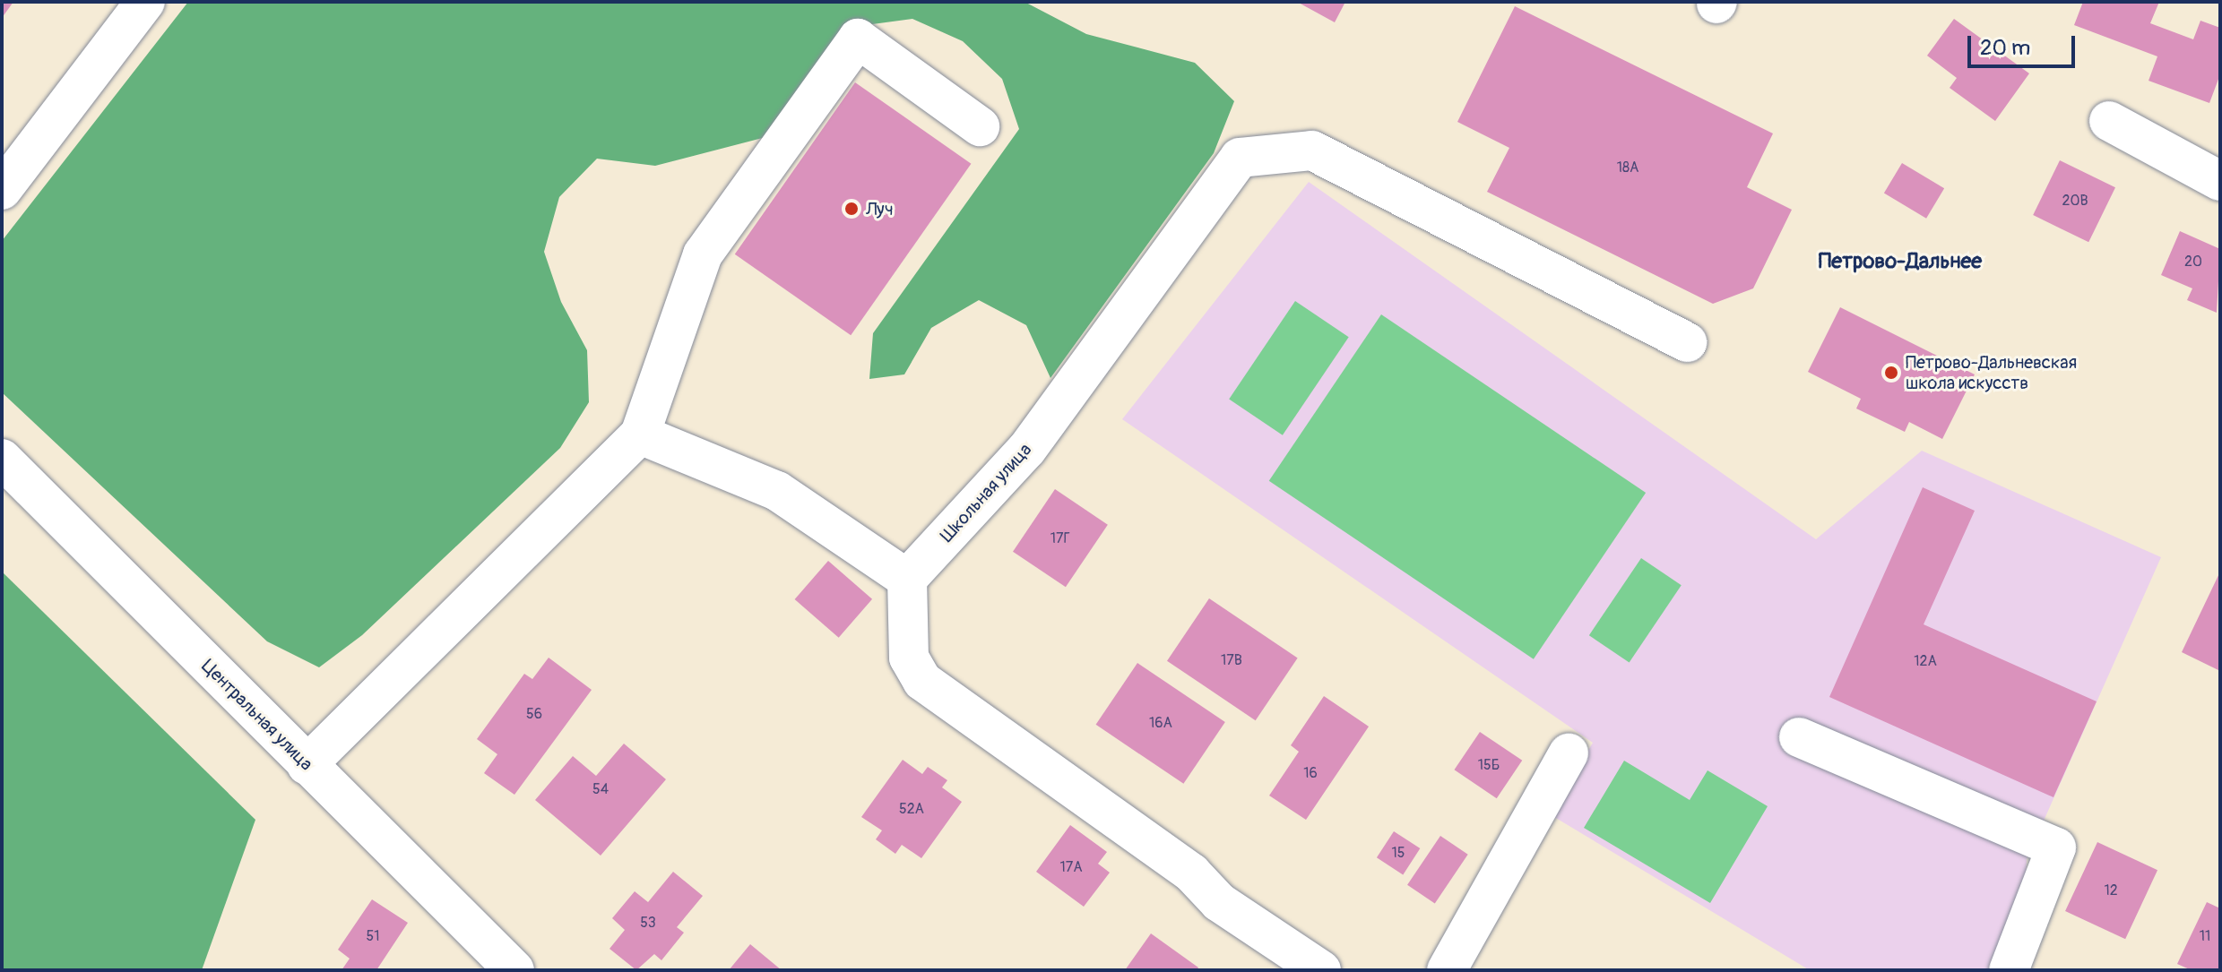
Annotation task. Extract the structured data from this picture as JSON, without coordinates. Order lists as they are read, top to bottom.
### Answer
{
  "streets": {
    "street": ["Школьная улица", "Центральная улица"]
  },
  "districts": ["Петрово-Дальнее"],
  "places": ["Луч", "Петрово-Дальневская школа искусств"],
  "house_numbers": [
    "18А",
    "20В",
    "20",
    "17Г",
    "17В",
    "12А",
    "56",
    "16А",
    "15Б",
    "16",
    "54",
    "52А",
    "15",
    "17А",
    "12",
    "53",
    "51",
    "11"
  ],
  "scale_bar": "20 m"
}
